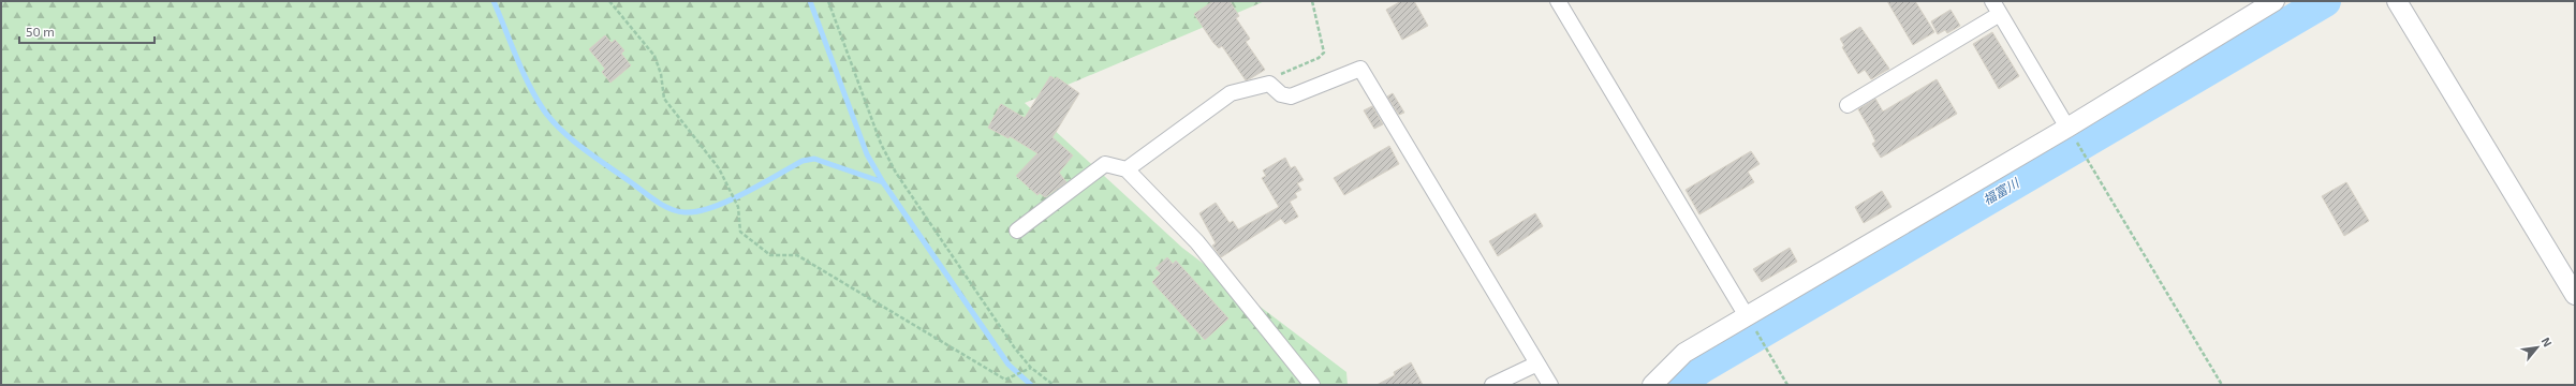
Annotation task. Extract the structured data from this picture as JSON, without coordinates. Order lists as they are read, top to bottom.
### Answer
{
  "water": ["福富川"],
  "scale_bar": "50 m",
  "north": "top right"
}
